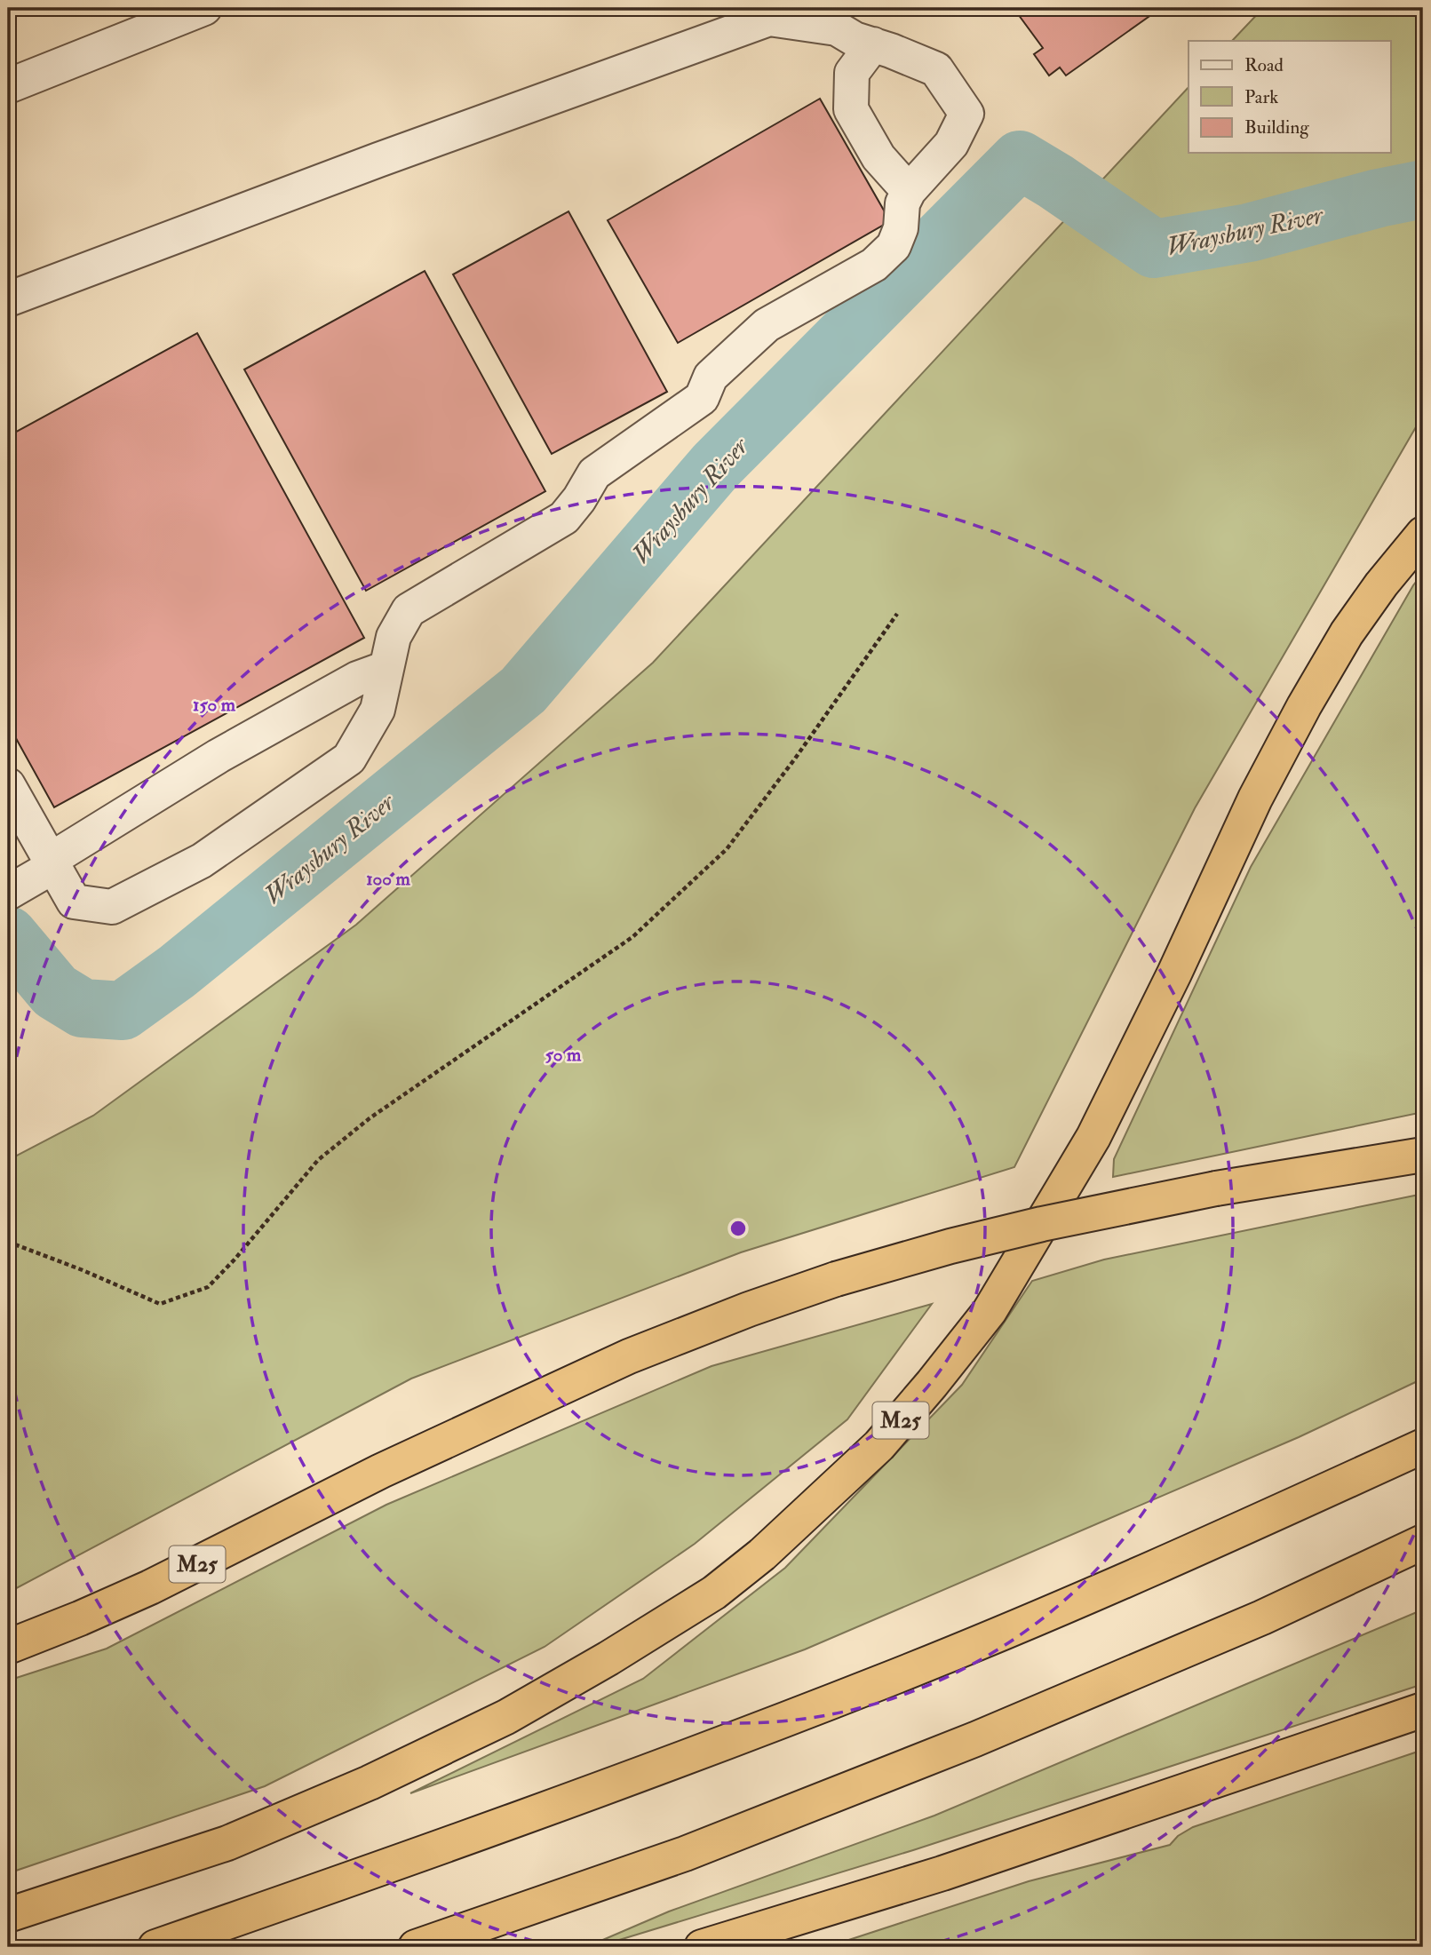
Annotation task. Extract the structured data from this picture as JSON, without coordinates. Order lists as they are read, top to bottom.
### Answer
{
  "streets": {
    "highway": ["M25"]
  },
  "water": ["Wraysbury River"],
  "legend": ["Road", "Park", "Building"],
  "rings": ["150 m", "100 m", "50 m"]
}
